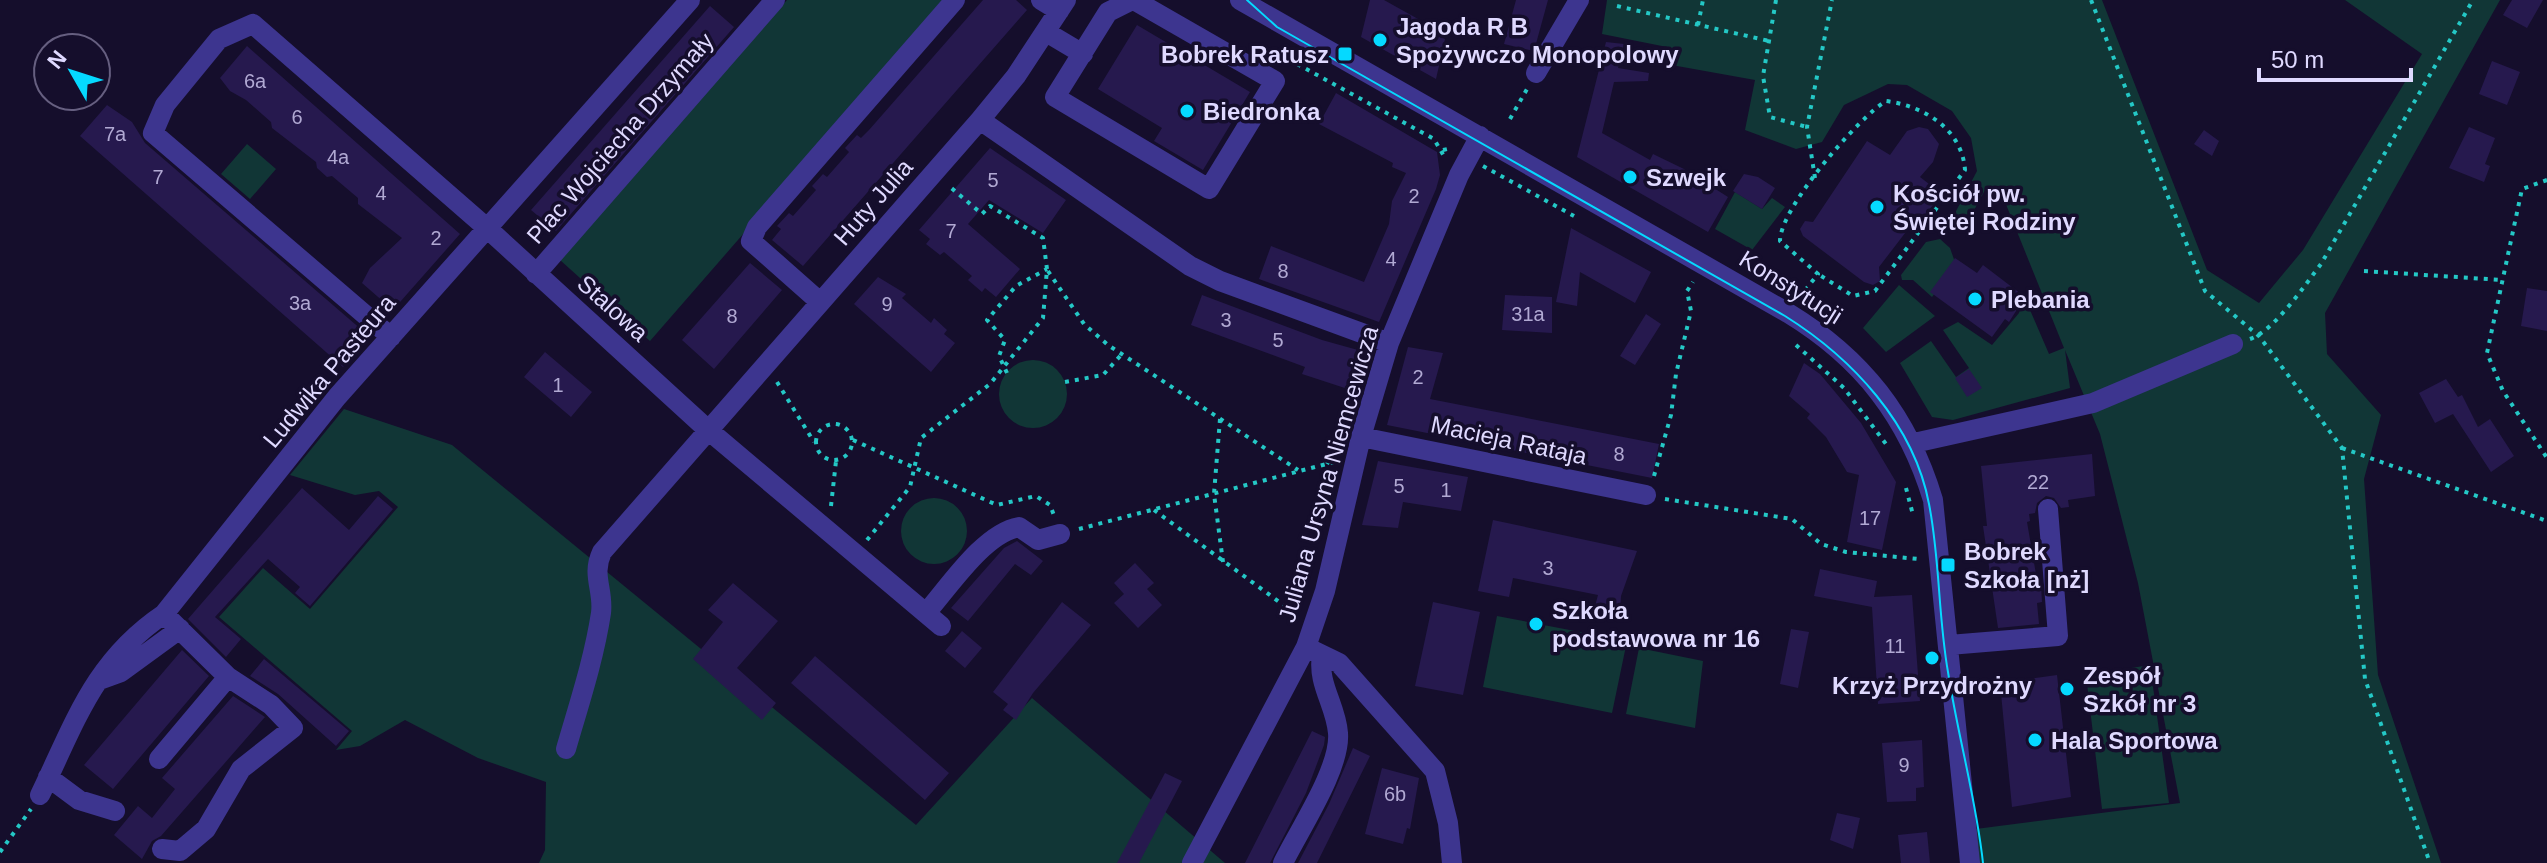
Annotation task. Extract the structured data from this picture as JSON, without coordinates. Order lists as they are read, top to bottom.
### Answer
{
  "streets": {
    "street": [
      "Plac Wojciecha Drzymały",
      "Huty Julia",
      "Konstytucji",
      "Stalowa",
      "Ludwika Pasteura",
      "Macieja Rataja",
      "Juliana Ursyna Niemcewicza"
    ]
  },
  "crossings": [
    ["Plac Wojciecha Drzymały", "Stalowa"],
    ["Huty Julia", "Stalowa"],
    ["Konstytucji", "Juliana Ursyna Niemcewicza"],
    ["Stalowa", "Ludwika Pasteura"],
    ["Macieja Rataja", "Juliana Ursyna Niemcewicza"]
  ],
  "places": {
    "other": [
      "Jagoda R B Spożywczo Monopolowy",
      "Biedronka",
      "Szwejk",
      "Kościół pw. Świętej Rodziny",
      "Plebania",
      "Szkoła podstawowa nr 16",
      "Krzyż Przydrożny",
      "Zespół Szkół nr 3",
      "Hala Sportowa"
    ],
    "transit": ["Bobrek Ratusz", "Bobrek Szkoła [nż]"]
  },
  "house_numbers": [
    "6a",
    "6",
    "7a",
    "4a",
    "7",
    "5",
    "4",
    "2",
    "7",
    "2",
    "4",
    "8",
    "3a",
    "9",
    "31a",
    "8",
    "3",
    "5",
    "2",
    "1",
    "8",
    "22",
    "5",
    "1",
    "17",
    "3",
    "11",
    "9",
    "6b"
  ],
  "scale_bar": "50 m",
  "north": "top left"
}
